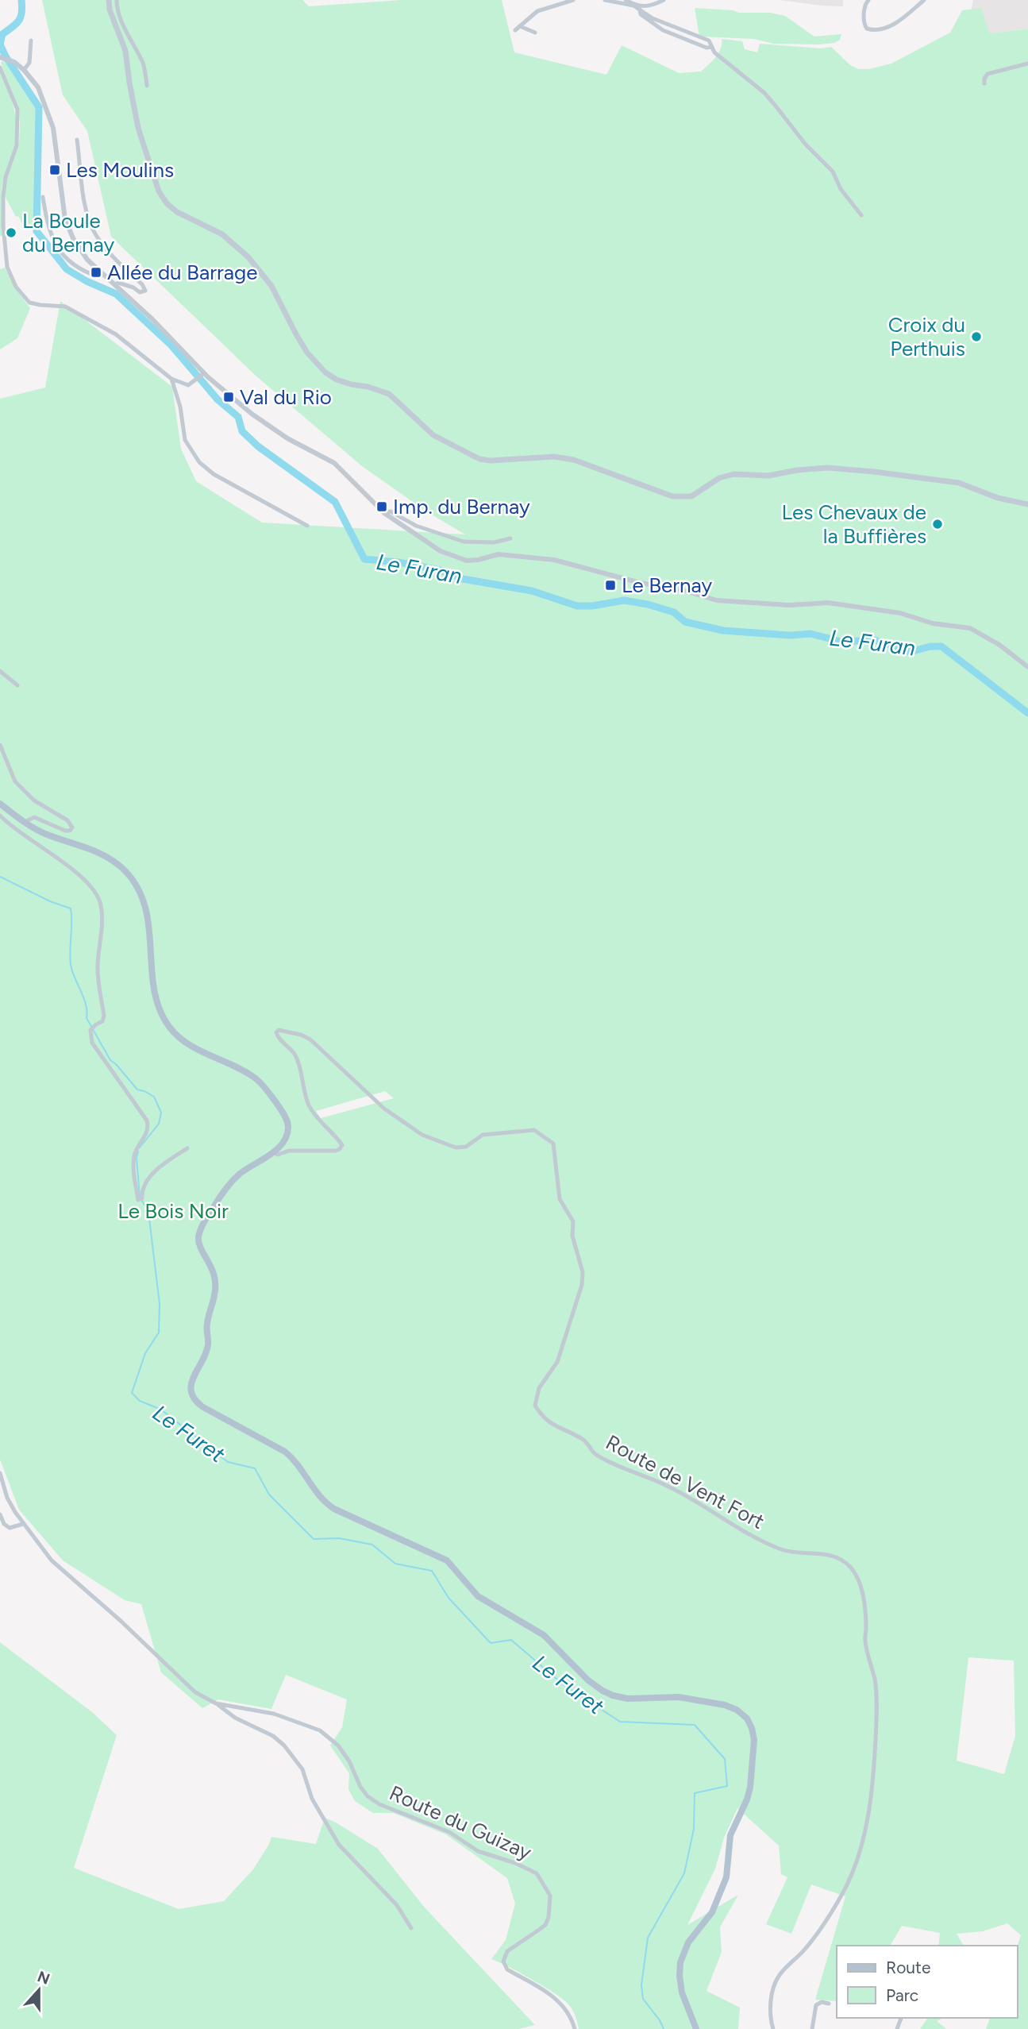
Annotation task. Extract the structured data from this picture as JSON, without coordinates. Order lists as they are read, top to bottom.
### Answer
{
  "streets": {
    "street": ["Route de Vent Fort", "Route du Guizay"]
  },
  "water": ["Le Furan", "Le Furet"],
  "parks": ["Le Bois Noir"],
  "places": {
    "transit": [
      "Les Moulins",
      "Allée du Barrage",
      "Val du Rio",
      "Imp. du Bernay",
      "Le Bernay"
    ],
    "other": ["La Boule du Bernay", "Croix du Perthuis", "Les Chevaux de la Buffières"]
  },
  "legend": ["Route", "Parc"],
  "north": "top"
}
